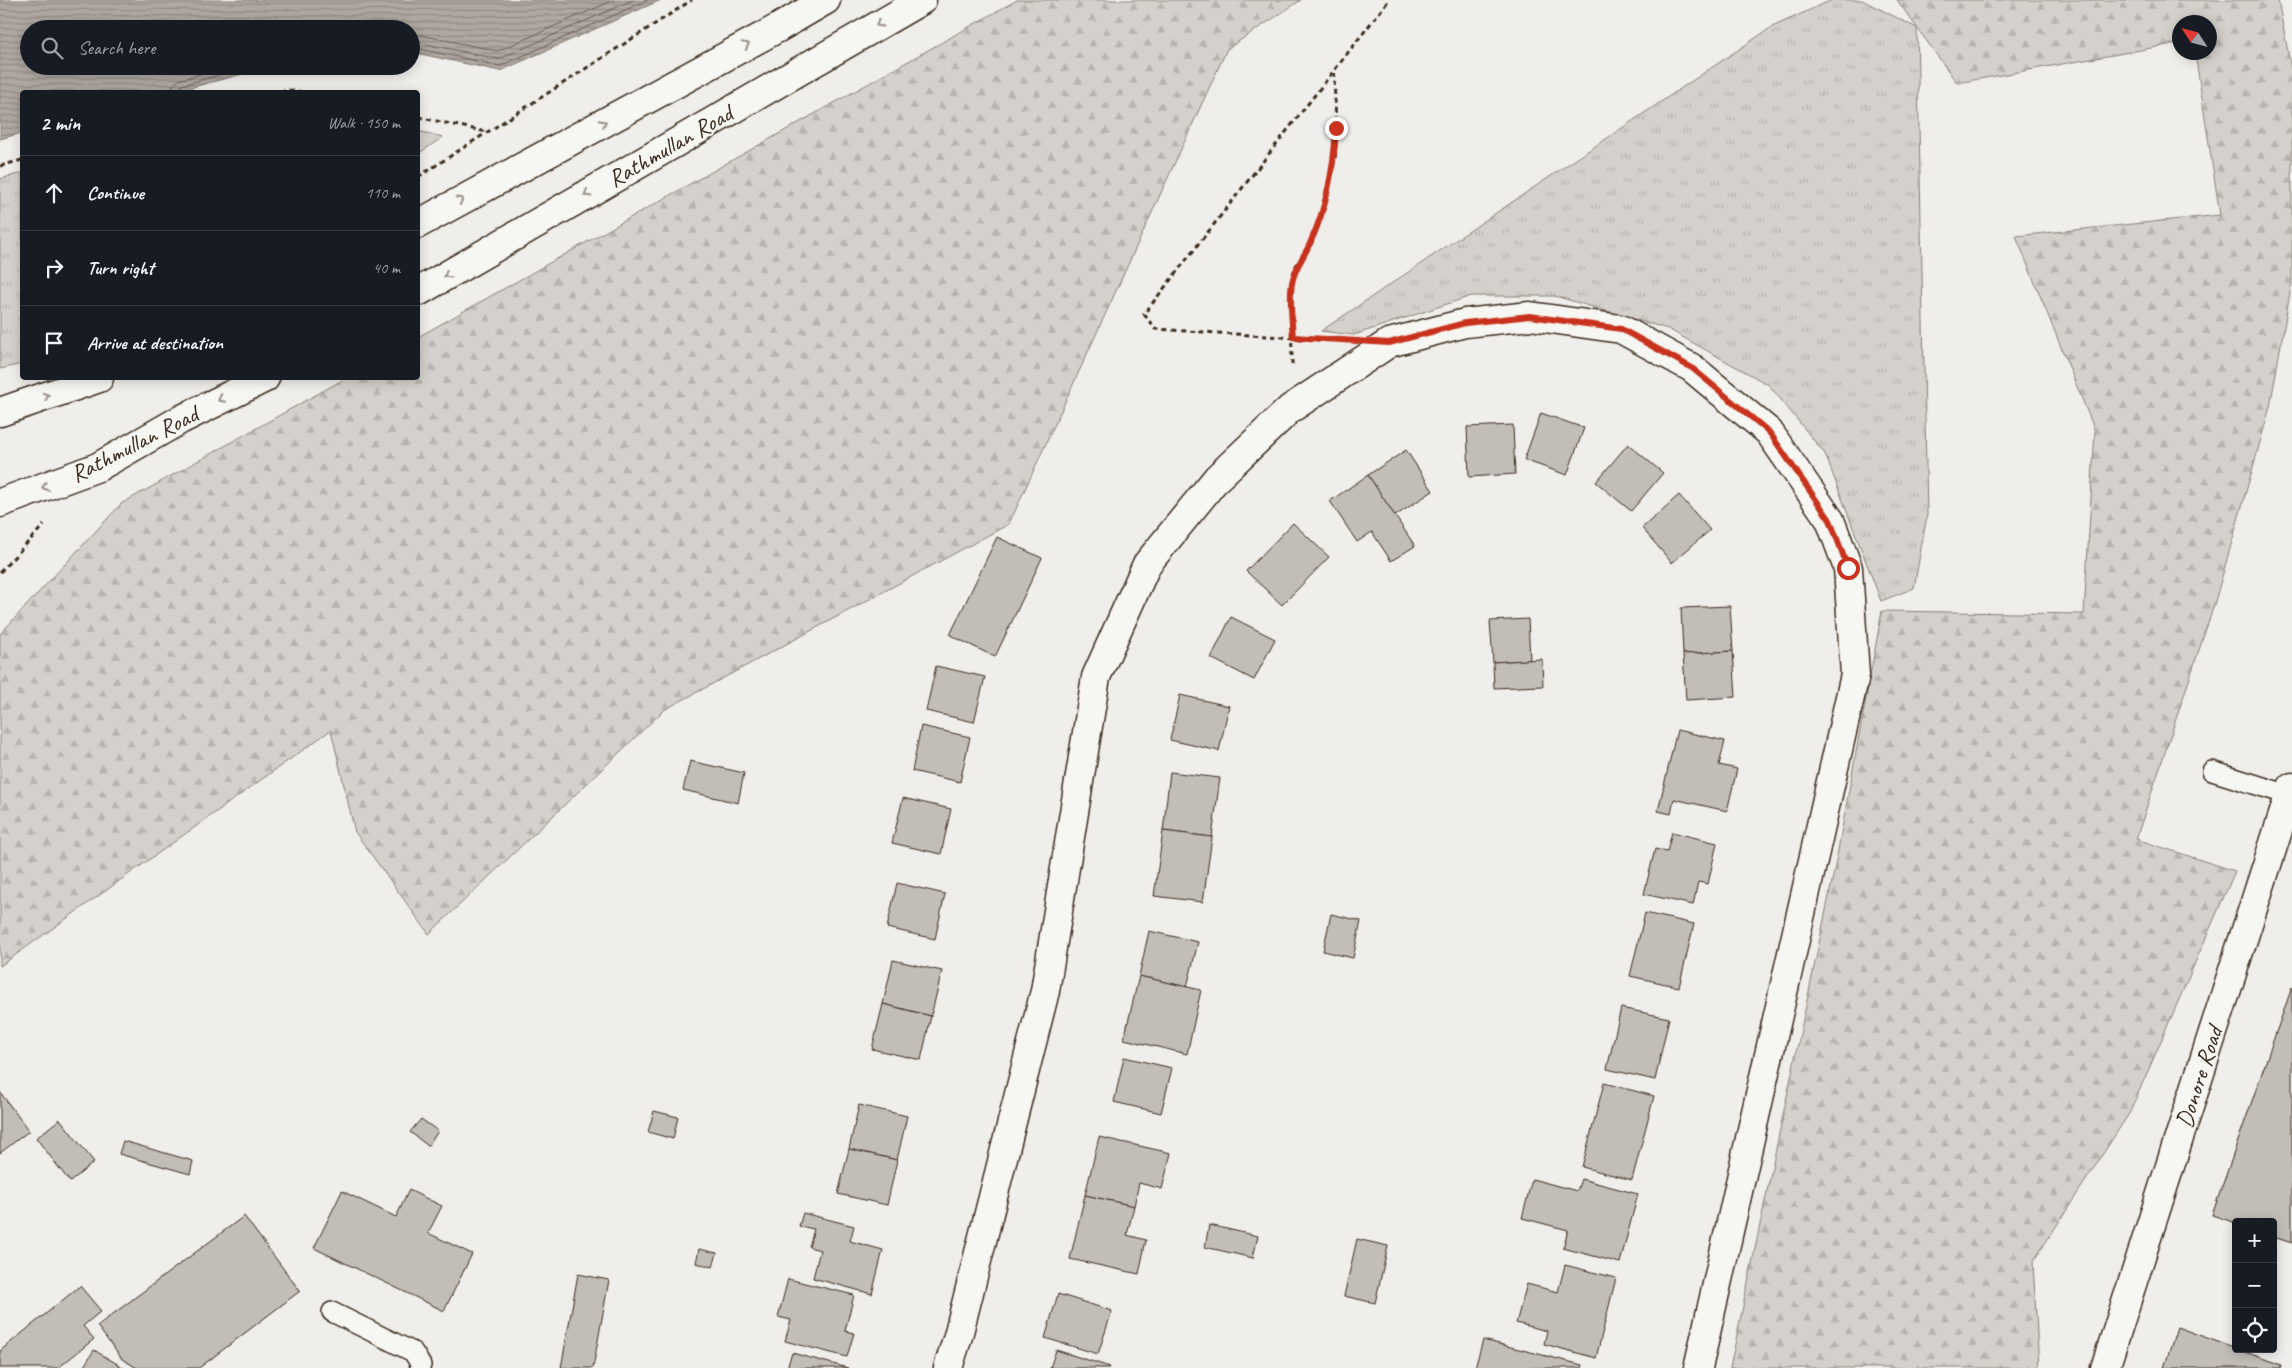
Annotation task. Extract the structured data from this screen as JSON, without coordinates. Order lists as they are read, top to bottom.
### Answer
{
  "streets": {
    "street": ["Rathmullan Road", "Donore Road"]
  },
  "north": "top left",
  "page": {
    "search": "Search here",
    "heading": ["2 min", "Walk · 150 m"],
    "list": [
      ["Continue", "110 m"],
      ["Turn right", "40 m"],
      "Arrive at destination"
    ],
    "map_buttons": ["+", "−"]
  }
}
